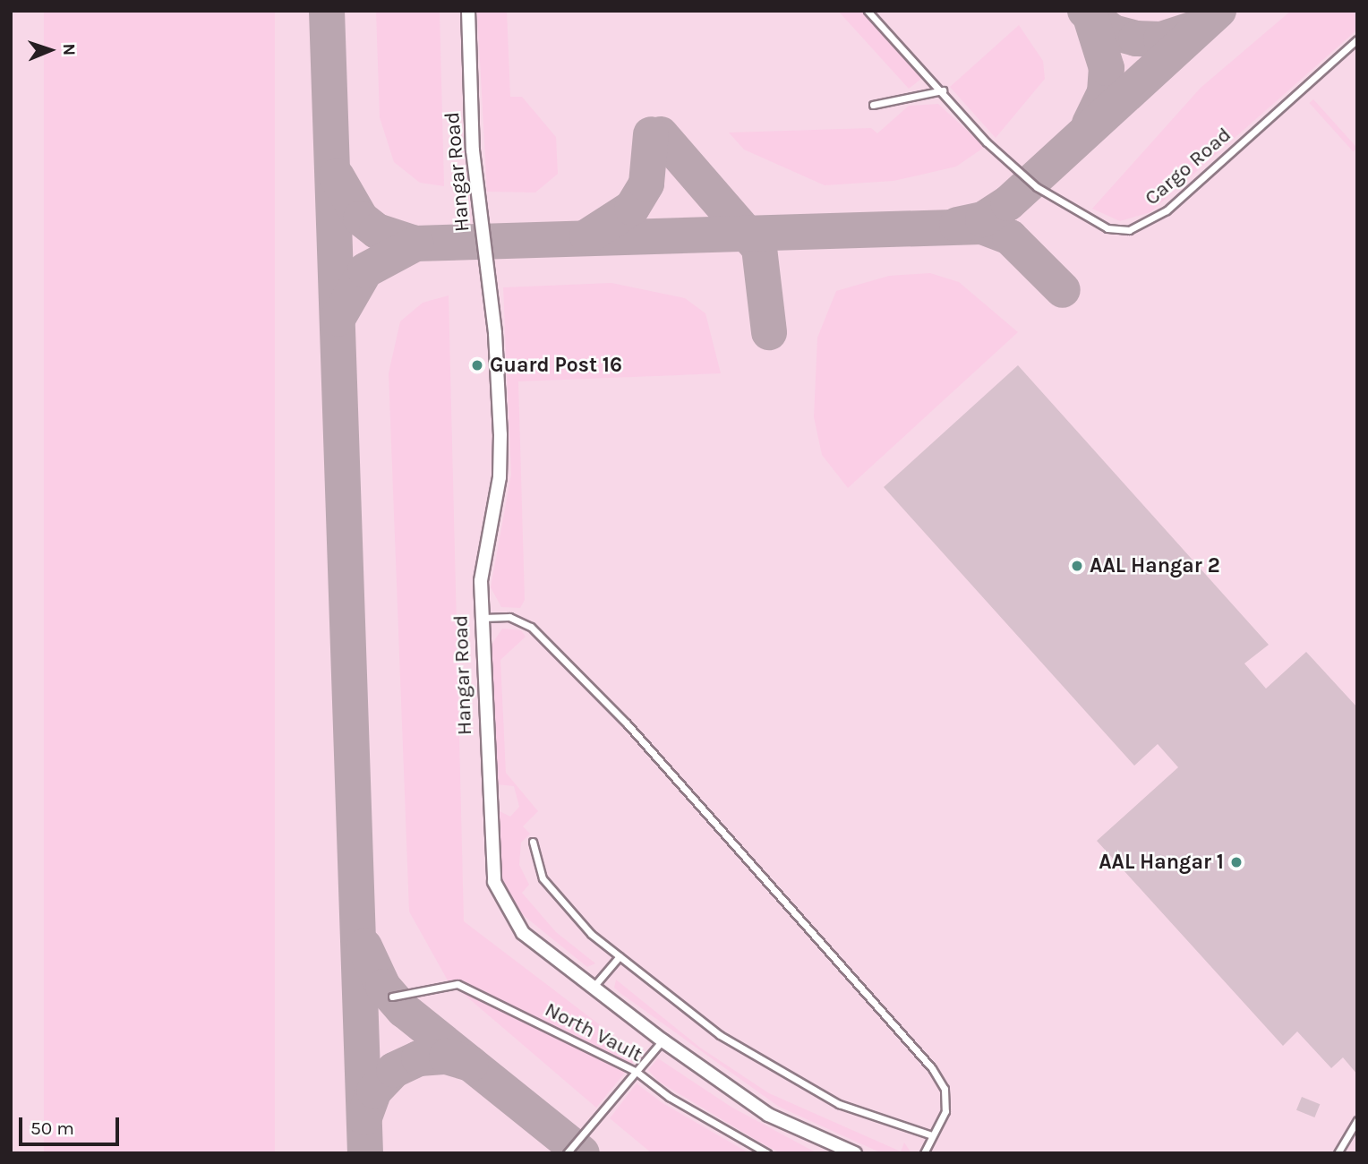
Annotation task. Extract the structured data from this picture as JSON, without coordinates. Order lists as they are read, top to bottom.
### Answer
{
  "streets": {
    "street": ["Hangar Road"],
    "lane": ["Cargo Road", "North Vault"]
  },
  "places": ["Guard Post 16", "AAL Hangar 2", "AAL Hangar 1"],
  "scale_bar": "50 m",
  "north": "right"
}
